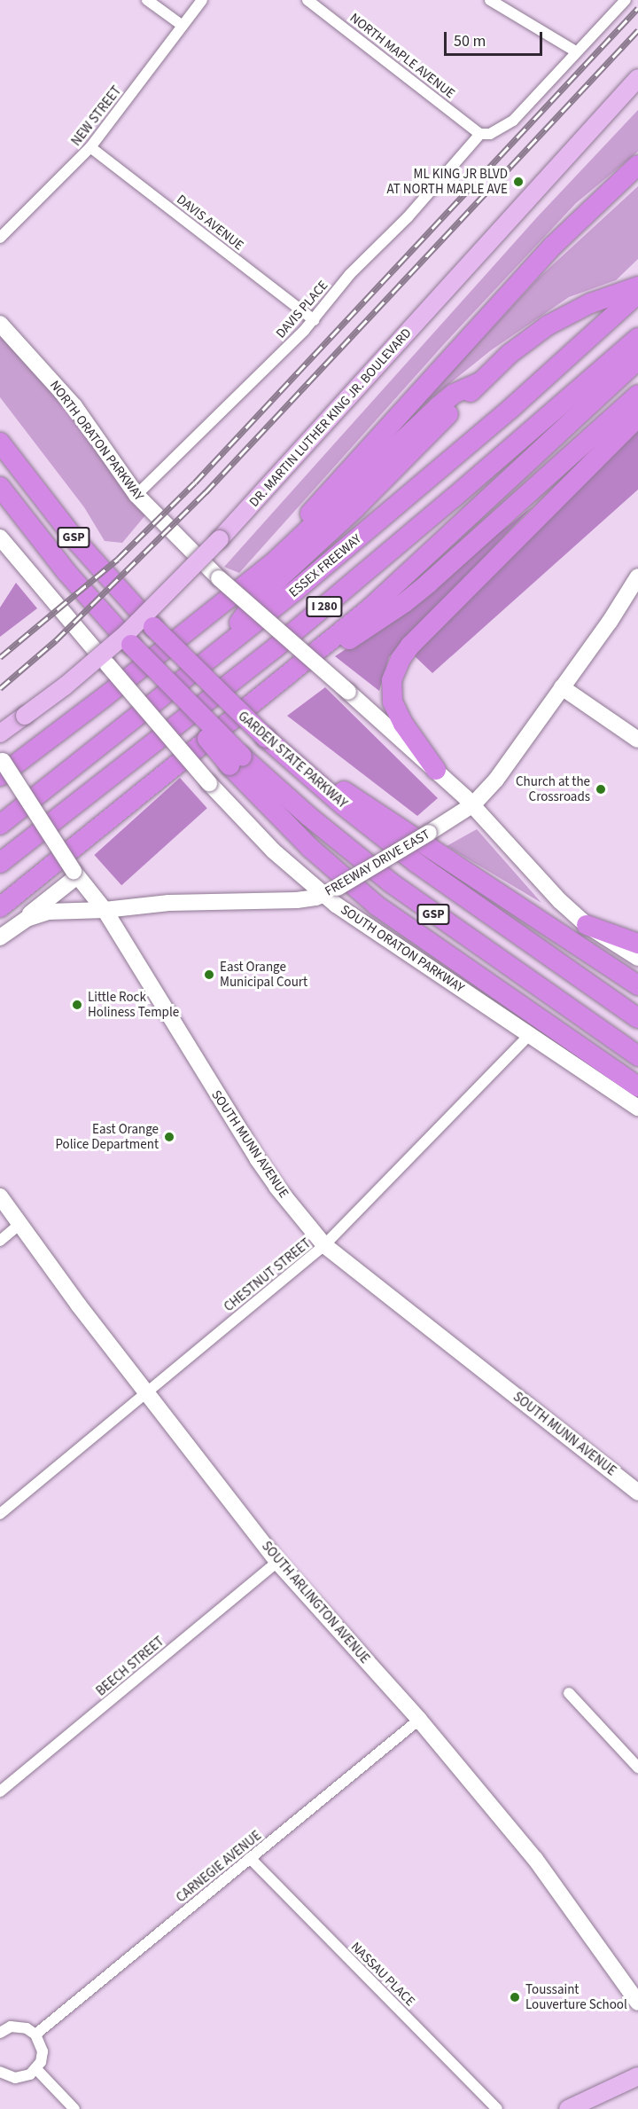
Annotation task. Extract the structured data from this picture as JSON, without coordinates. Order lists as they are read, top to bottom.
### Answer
{
  "streets": {
    "highway": [
      "GSP",
      "ESSEX FREEWAY",
      "I 280",
      "GARDEN STATE PARKWAY"
    ],
    "main road": [
      "DR. MARTIN LUTHER KING JR. BOULEVARD",
      "NORTH ORATON PARKWAY",
      "FREEWAY DRIVE EAST",
      "SOUTH ORATON PARKWAY",
      "SOUTH MUNN AVENUE",
      "SOUTH ARLINGTON AVENUE"
    ],
    "street": [
      "NORTH MAPLE AVENUE",
      "NEW STREET",
      "DAVIS AVENUE",
      "DAVIS PLACE",
      "CHESTNUT STREET",
      "BEECH STREET",
      "CARNEGIE AVENUE",
      "NASSAU PLACE"
    ]
  },
  "crossings": [
    ["NORTH MAPLE AVENUE", "DAVIS PLACE"],
    ["NEW STREET", "DAVIS AVENUE"],
    ["DAVIS AVENUE", "DAVIS PLACE"],
    ["DAVIS PLACE", "NORTH ORATON PARKWAY"],
    ["FREEWAY DRIVE EAST", "SOUTH ORATON PARKWAY"],
    ["FREEWAY DRIVE EAST", "SOUTH MUNN AVENUE"],
    ["SOUTH ORATON PARKWAY", "CHESTNUT STREET"],
    ["SOUTH MUNN AVENUE", "CHESTNUT STREET"],
    ["CHESTNUT STREET", "SOUTH ARLINGTON AVENUE"],
    ["SOUTH ARLINGTON AVENUE", "BEECH STREET"],
    ["SOUTH ARLINGTON AVENUE", "CARNEGIE AVENUE"],
    ["CARNEGIE AVENUE", "NASSAU PLACE"]
  ],
  "places": [
    "ML KING JR BLVD AT NORTH MAPLE AVE",
    "Church at the Crossroads",
    "East Orange Municipal Court",
    "Little Rock Holiness Temple",
    "East Orange Police Department",
    "Toussaint Louverture School"
  ],
  "scale_bar": "50 m"
}
